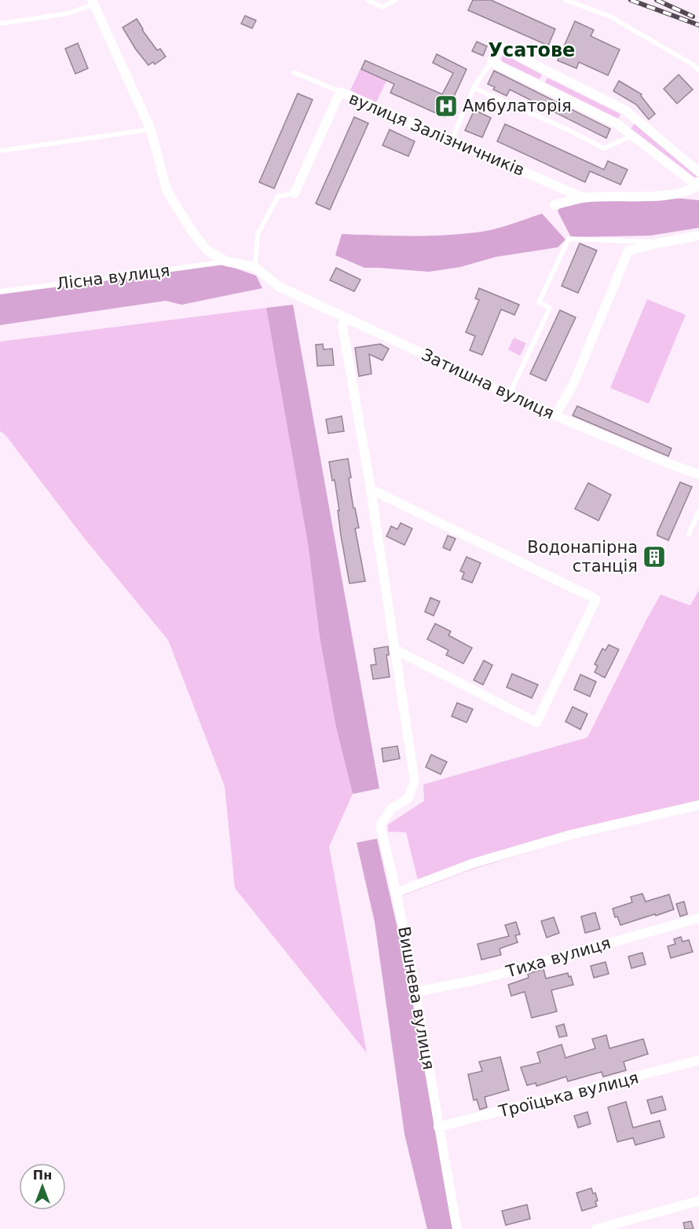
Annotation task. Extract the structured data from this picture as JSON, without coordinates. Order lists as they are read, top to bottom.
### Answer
{
  "streets": {
    "street": [
      "вулиця Залізничників",
      "Затишна вулиця",
      "Тиха вулиця",
      "Вишнева вулиця",
      "Троїцька вулиця"
    ],
    "lane": ["Лісна вулиця"]
  },
  "crossings": [
    ["Тиха вулиця", "Вишнева вулиця"],
    ["Вишнева вулиця", "Троїцька вулиця"]
  ],
  "districts": ["Усатове"],
  "places": {
    "hospital": ["Амбулаторія"],
    "building": ["Водонапірна станція"]
  },
  "north": "top"
}
